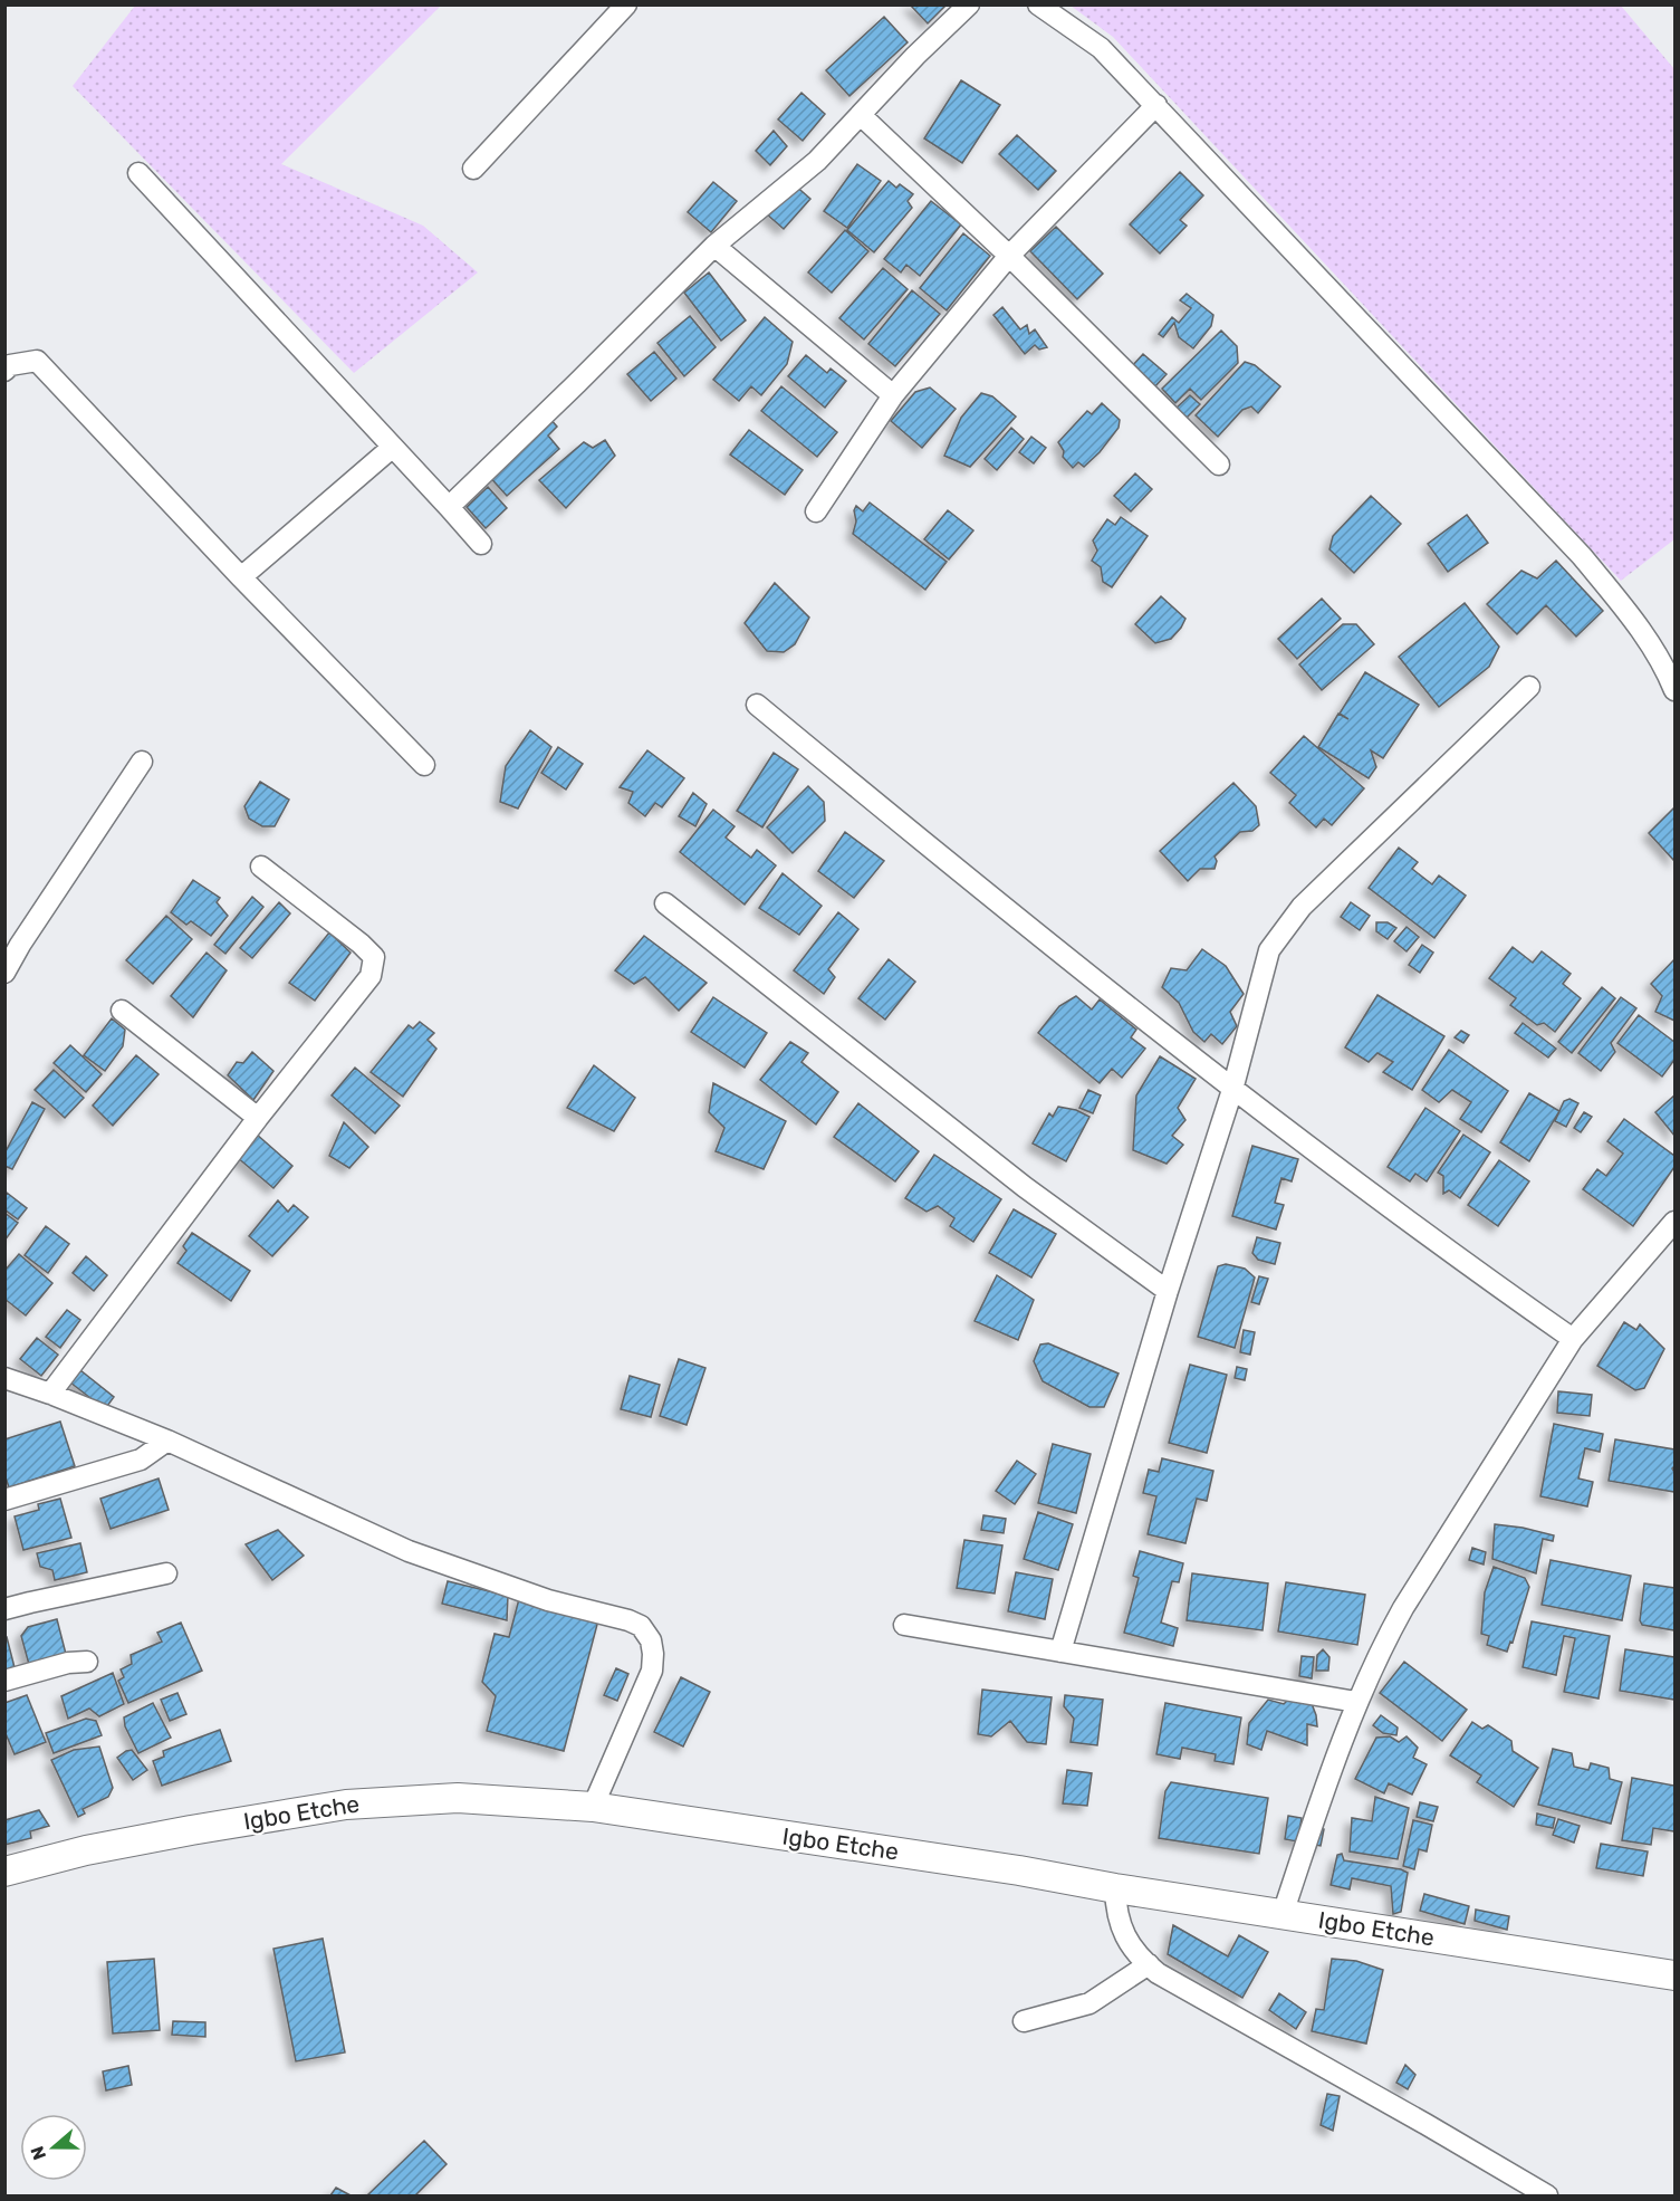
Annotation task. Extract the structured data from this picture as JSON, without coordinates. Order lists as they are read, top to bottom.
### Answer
{
  "streets": {
    "street": ["Igbo Etche"]
  },
  "north": "left"
}
